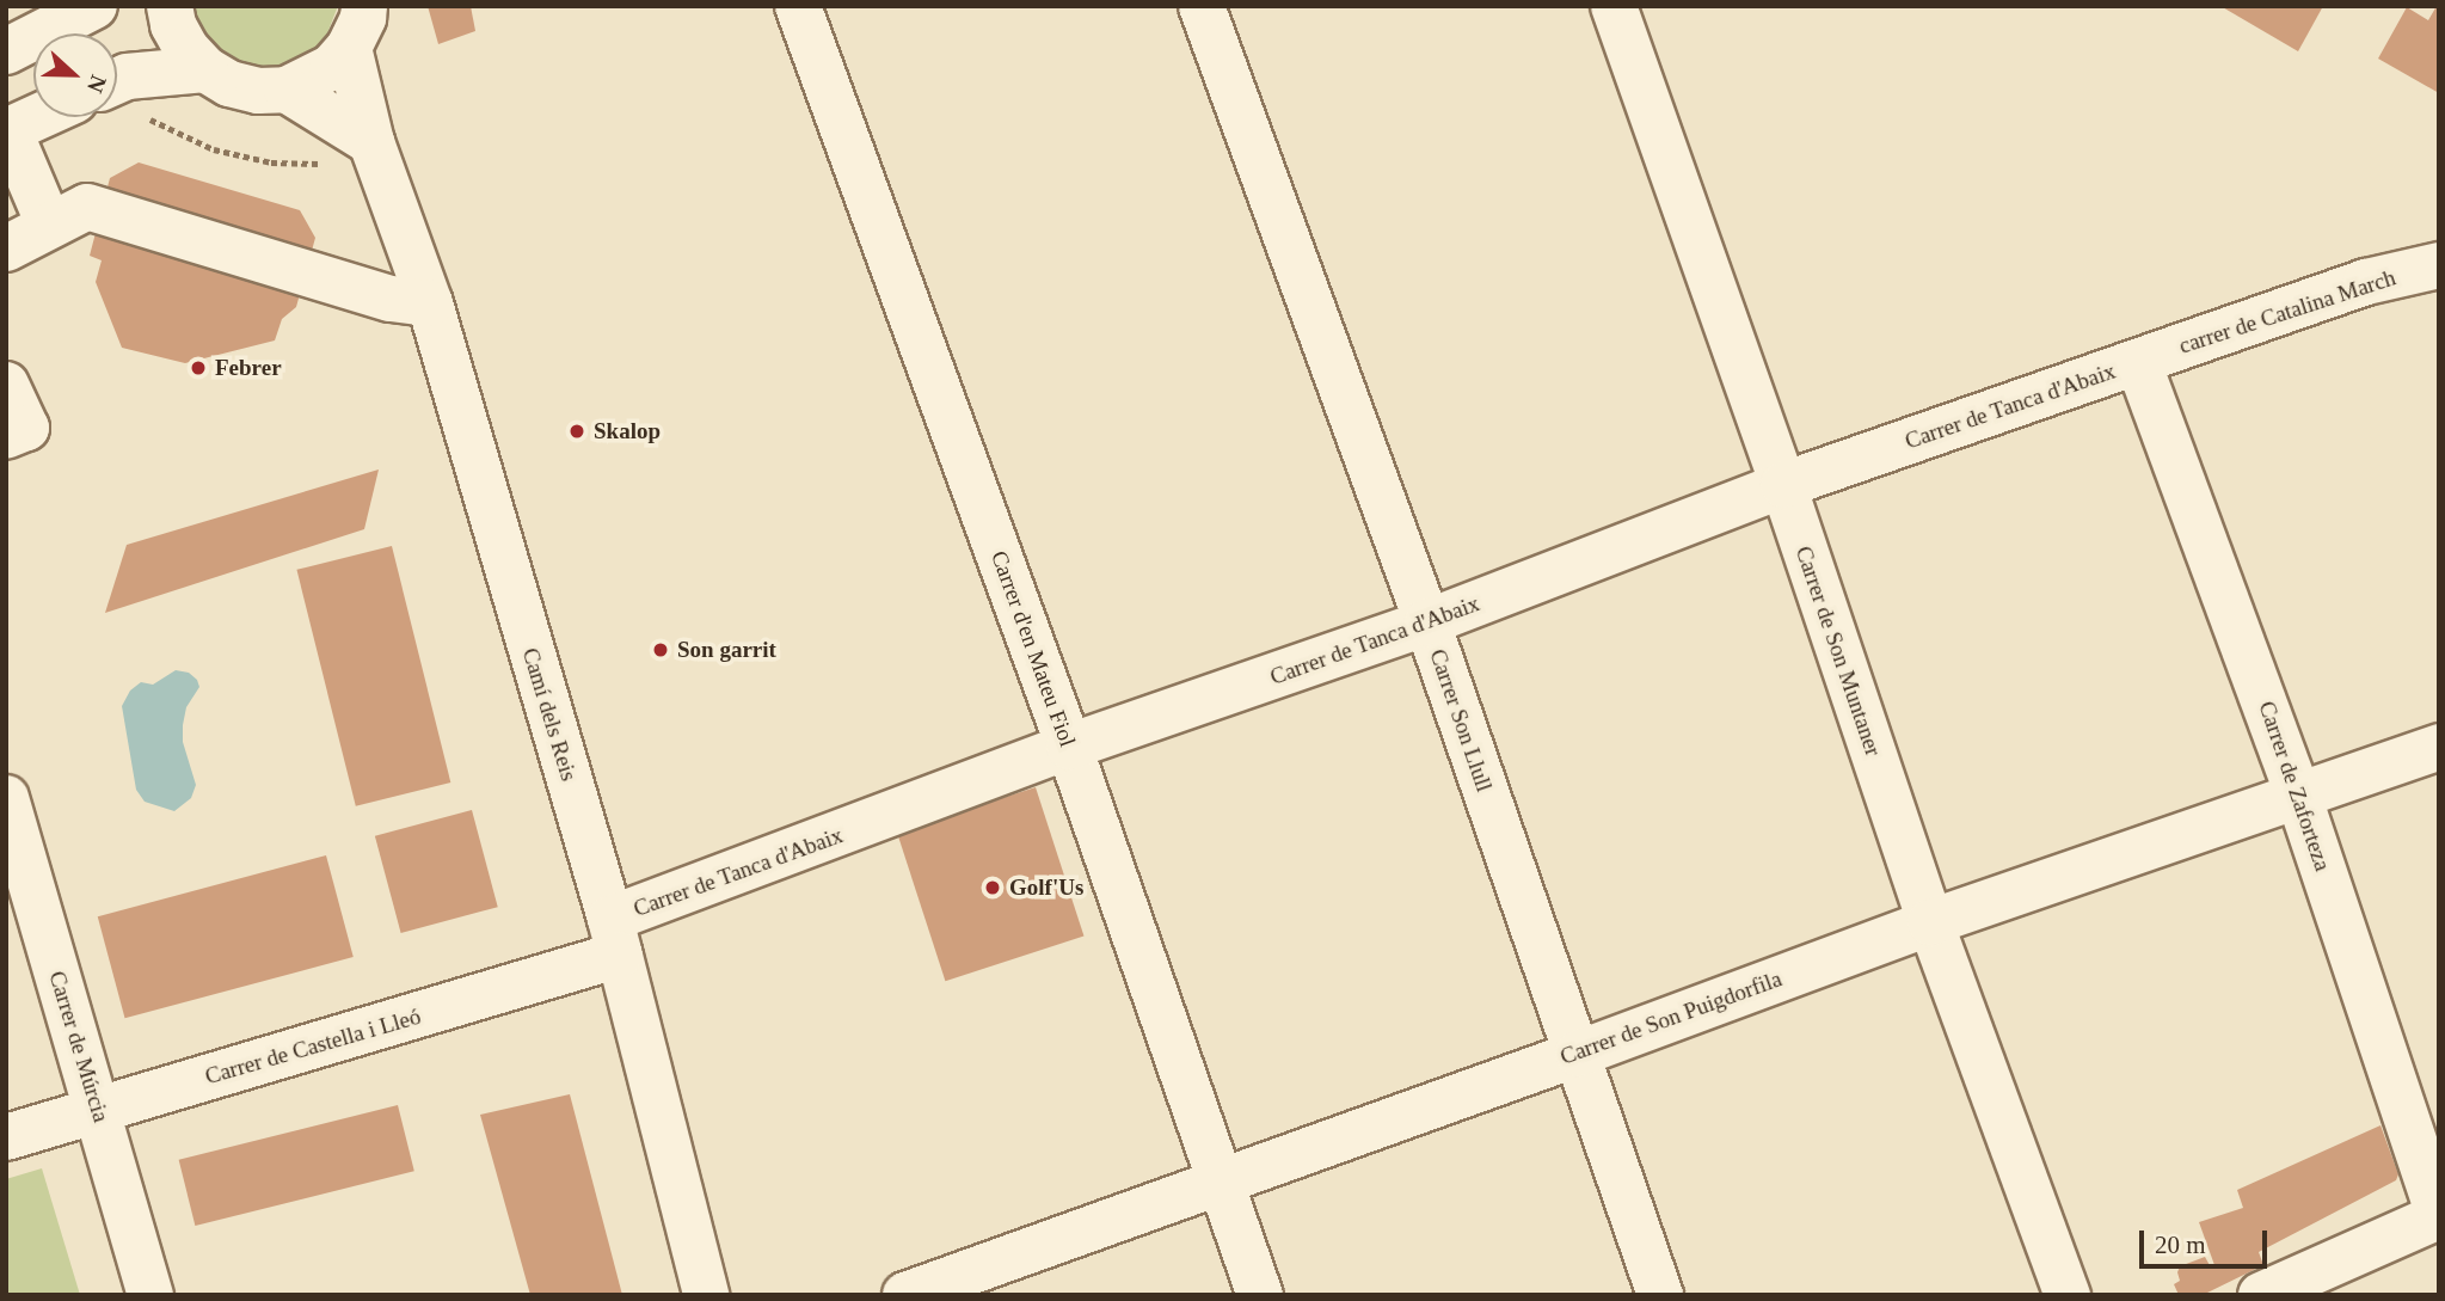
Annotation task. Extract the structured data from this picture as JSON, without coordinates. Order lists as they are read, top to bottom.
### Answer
{
  "streets": {
    "street": [
      "carrer de Catalina March",
      "Carrer de Tanca d'Abaix",
      "Carrer d'en Mateu Fiol",
      "Carrer de Son Muntaner",
      "Camí dels Reis",
      "Carrer Son Llull",
      "Carrer de Zaforteza",
      "Carrer de Son Puigdorfila",
      "Carrer de Múrcia",
      "Carrer de Castella i Lleó"
    ]
  },
  "crossings": [
    ["carrer de Catalina March", "Carrer de Tanca d'Abaix"],
    ["carrer de Catalina March", "Carrer de Zaforteza"],
    ["Carrer de Tanca d'Abaix", "Carrer d'en Mateu Fiol"],
    ["Carrer de Tanca d'Abaix", "Carrer de Son Muntaner"],
    ["Carrer de Tanca d'Abaix", "Camí dels Reis"],
    ["Carrer de Tanca d'Abaix", "Carrer Son Llull"],
    ["Carrer de Tanca d'Abaix", "Carrer de Zaforteza"],
    ["Carrer de Tanca d'Abaix", "Carrer de Castella i Lleó"],
    ["Carrer d'en Mateu Fiol", "Carrer de Son Puigdorfila"],
    ["Carrer de Son Muntaner", "Carrer de Son Puigdorfila"],
    ["Camí dels Reis", "Carrer de Castella i Lleó"],
    ["Carrer Son Llull", "Carrer de Son Puigdorfila"],
    ["Carrer de Zaforteza", "Carrer de Son Puigdorfila"],
    ["Carrer de Múrcia", "Carrer de Castella i Lleó"]
  ],
  "places": [
    "Febrer",
    "Skalop",
    "Son garrit",
    "Golf'Us"
  ],
  "scale_bar": "20 m",
  "north": "right"
}
